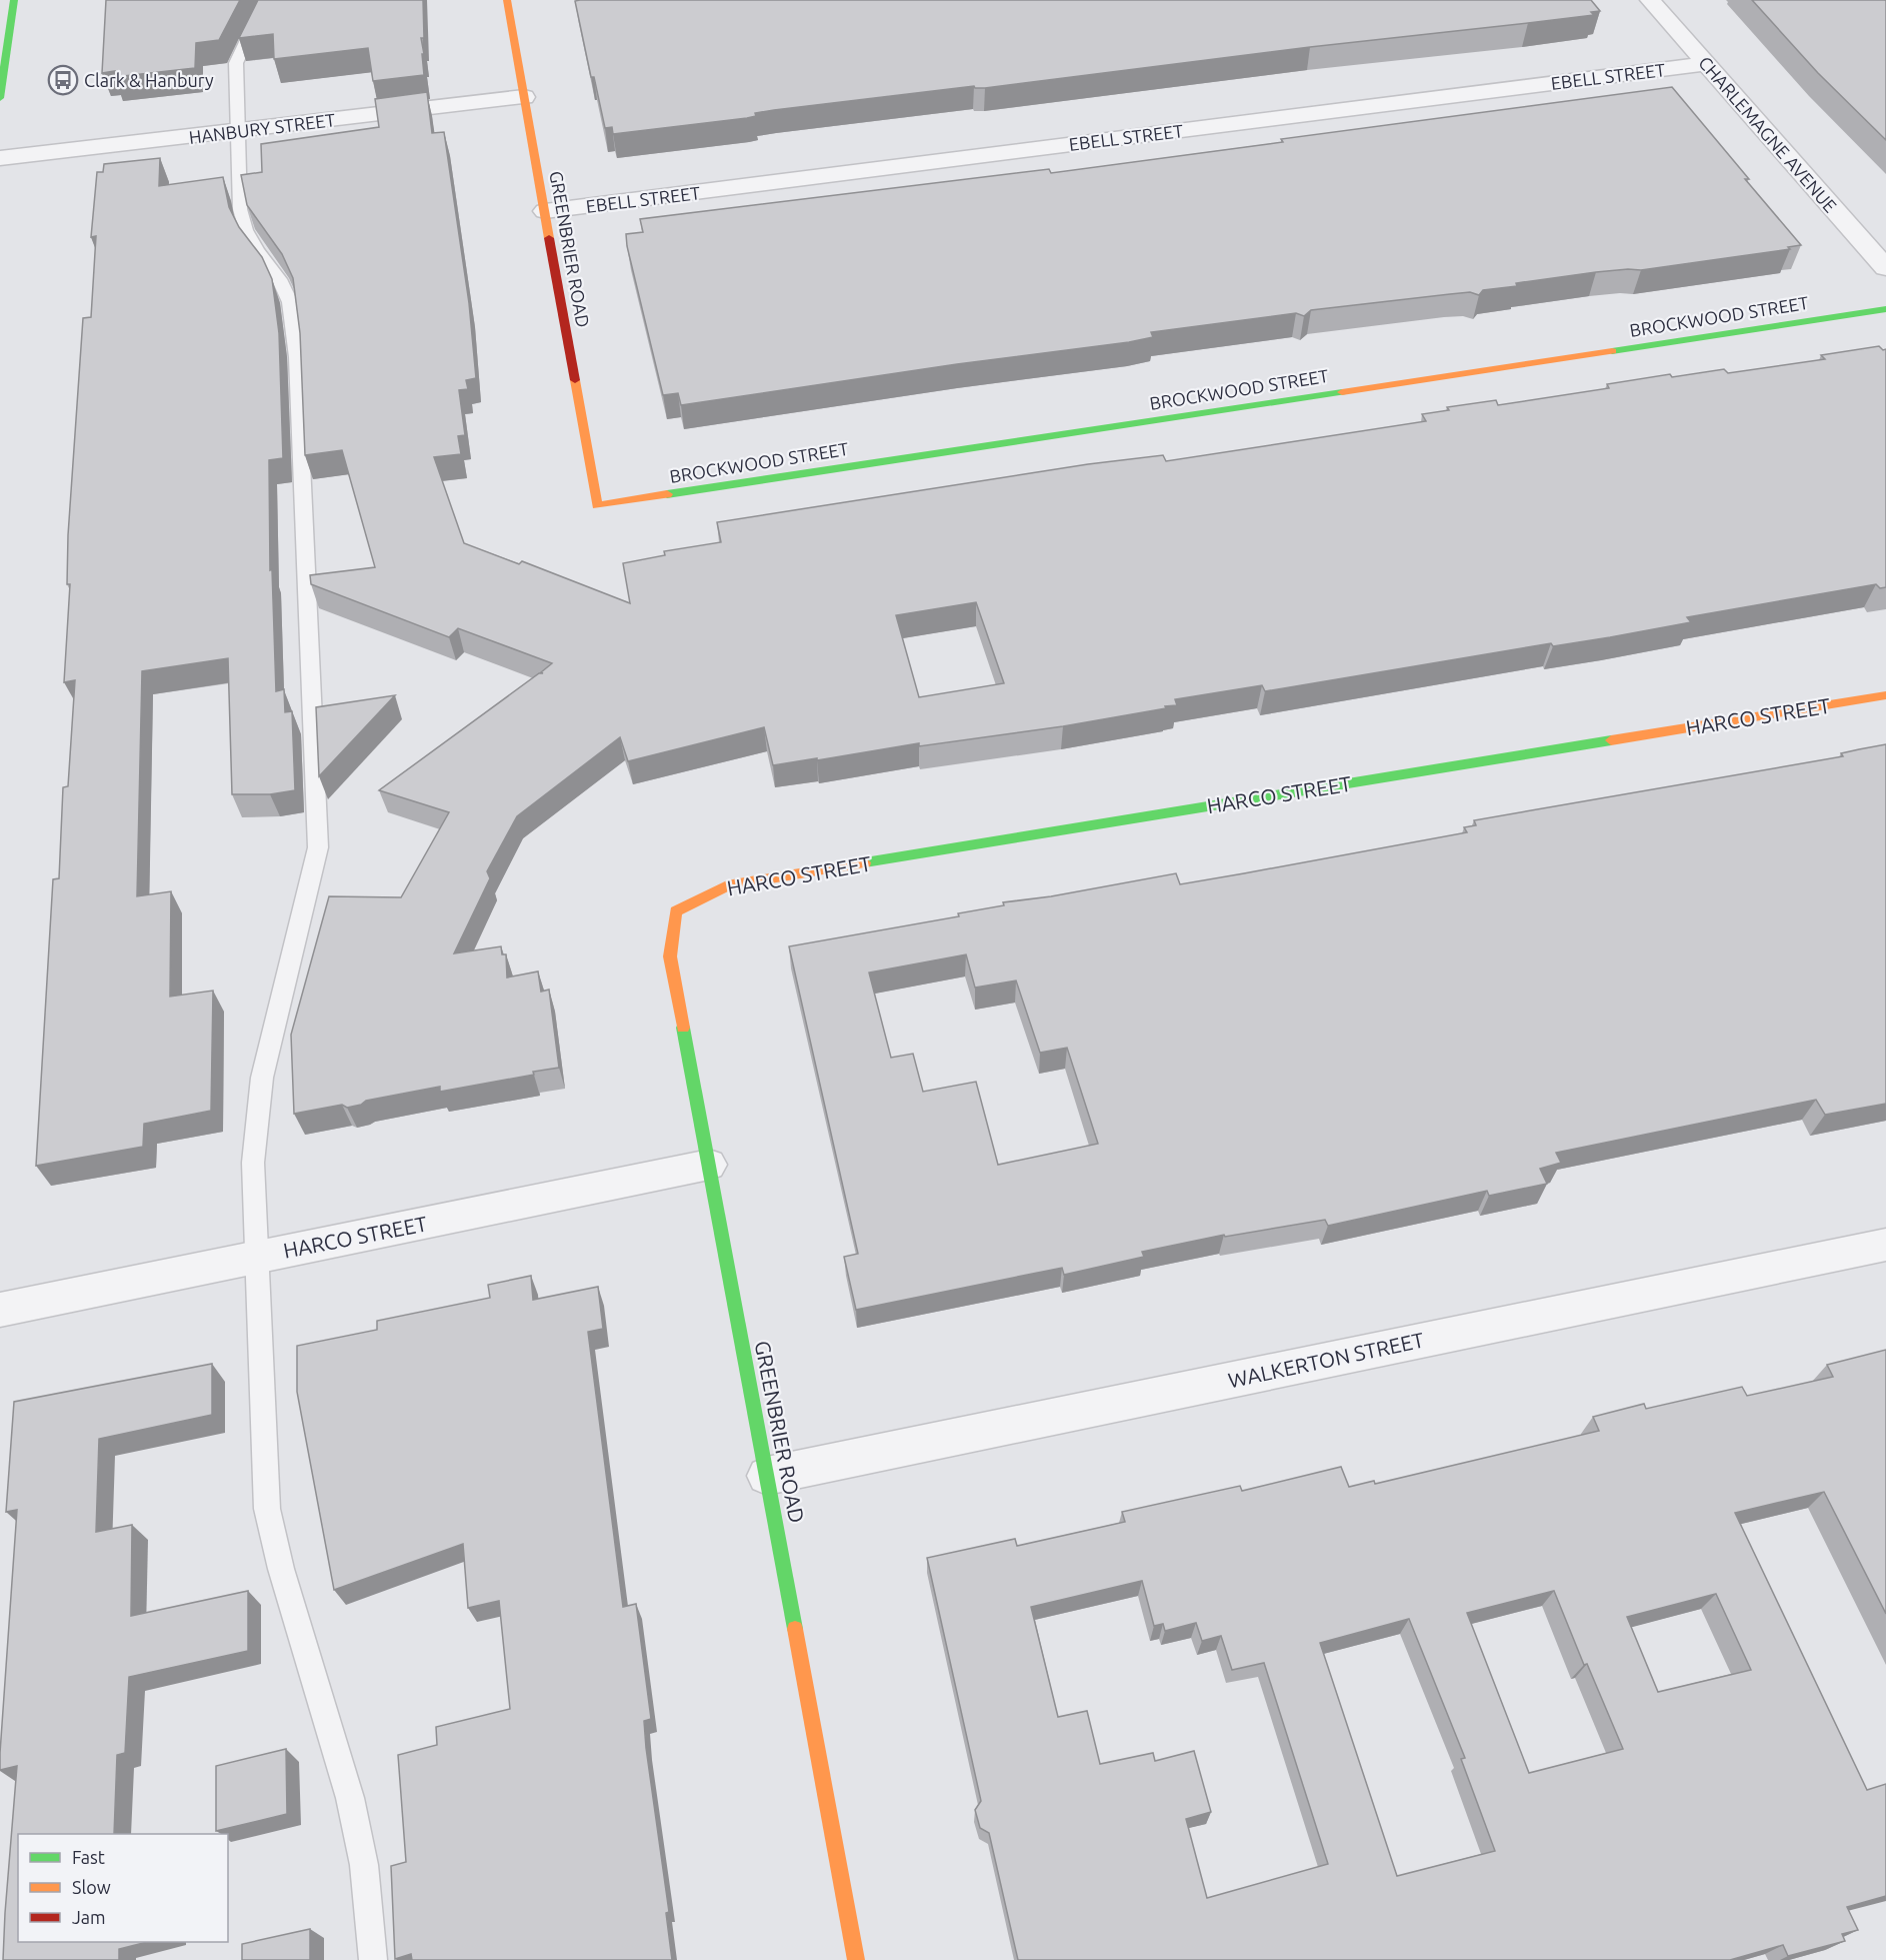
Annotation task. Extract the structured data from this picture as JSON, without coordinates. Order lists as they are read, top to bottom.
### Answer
{
  "streets": {
    "street": [
      "EBELL STREET",
      "HANBURY STREET",
      "CHARLEMAGNE AVENUE",
      "GREENBRIER ROAD",
      "BROCKWOOD STREET",
      "HARCO STREET",
      "WALKERTON STREET"
    ]
  },
  "crossings": [
    ["EBELL STREET", "CHARLEMAGNE AVENUE"],
    ["EBELL STREET", "GREENBRIER ROAD"],
    ["HANBURY STREET", "GREENBRIER ROAD"],
    ["GREENBRIER ROAD", "BROCKWOOD STREET"],
    ["GREENBRIER ROAD", "HARCO STREET"],
    ["GREENBRIER ROAD", "WALKERTON STREET"]
  ],
  "places": {
    "bus stop": ["Clark & Hanbury"]
  },
  "legend": ["Fast", "Slow", "Jam"]
}
